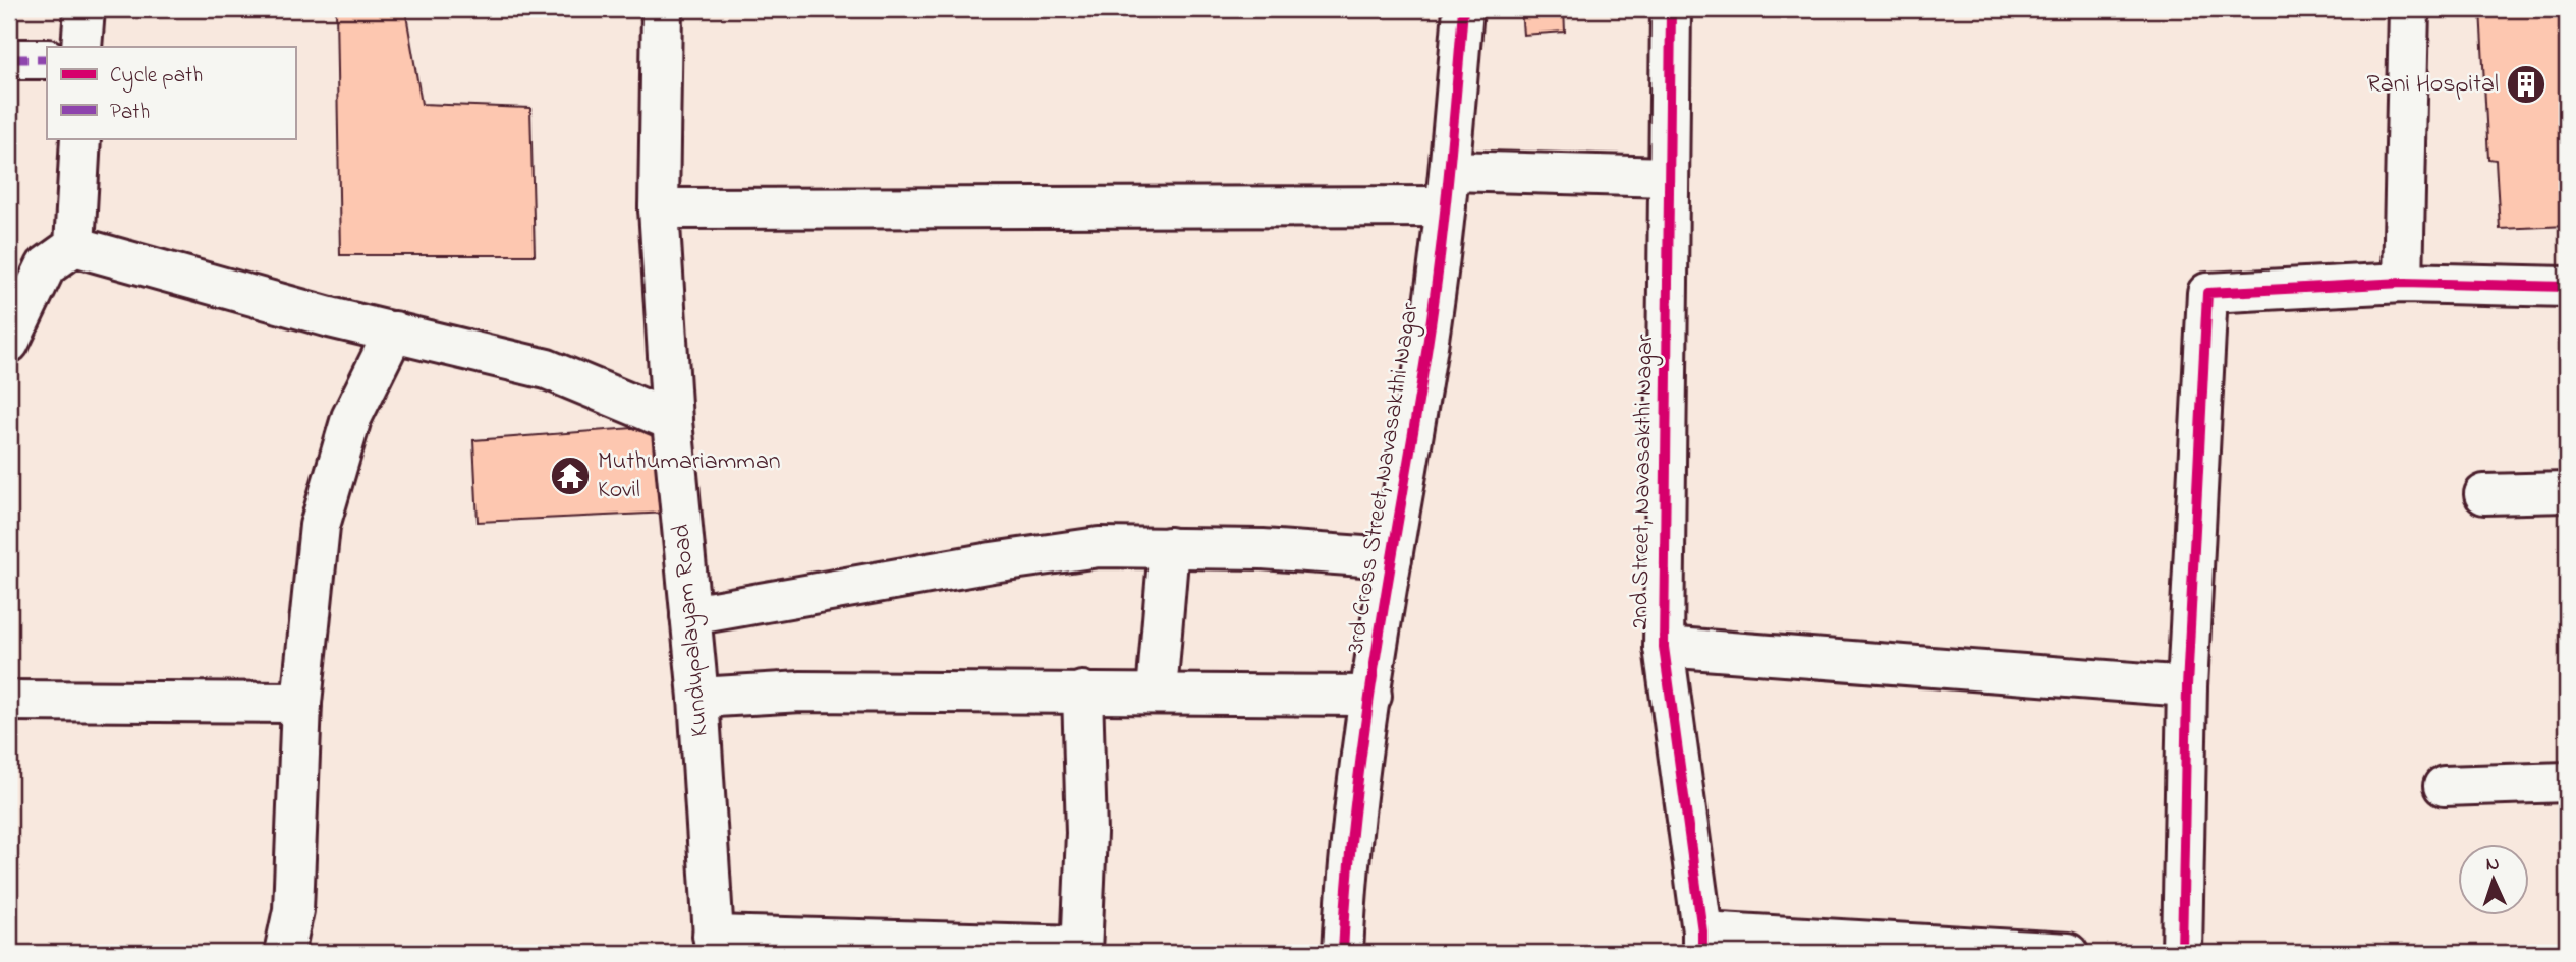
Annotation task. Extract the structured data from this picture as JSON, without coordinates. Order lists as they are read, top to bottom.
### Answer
{
  "streets": {
    "street": ["3rd Cross Street, Navasakthi Nagar", "2nd Street, Navasakthi Nagar", "Kundupalayam Road"]
  },
  "places": {
    "building": ["Rani Hospital"],
    "temple": ["Muthumariamman Kovil"]
  },
  "legend": ["Cycle path", "Path"],
  "north": "top"
}
